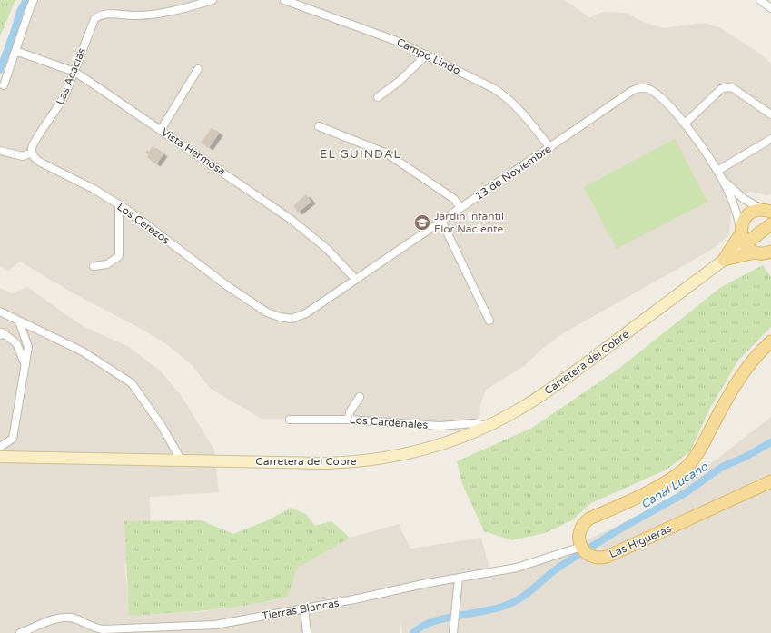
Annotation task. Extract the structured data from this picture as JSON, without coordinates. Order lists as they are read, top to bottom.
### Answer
{
  "streets": {
    "main road": ["Carretera del Cobre", "Las Higueras"],
    "street": [
      "Campo Lindo",
      "Las Acacias",
      "Vista Hermosa",
      "13 de Noviembre",
      "Los Cerezos",
      "Los Cardenales",
      "Tierras Blancas"
    ]
  },
  "crossings": [
    ["Campo Lindo", "13 de Noviembre"],
    ["Las Acacias", "Vista Hermosa"],
    ["Las Acacias", "Los Cerezos"],
    ["Vista Hermosa", "13 de Noviembre"],
    ["13 de Noviembre", "Los Cerezos"],
    ["Carretera del Cobre", "Los Cardenales"],
    ["Las Higueras", "Tierras Blancas"]
  ],
  "districts": ["EL GUINDAL"],
  "water": ["Canal Lucano"],
  "places": {
    "school or university": ["Jardín Infantil Flor Naciente"]
  }
}
